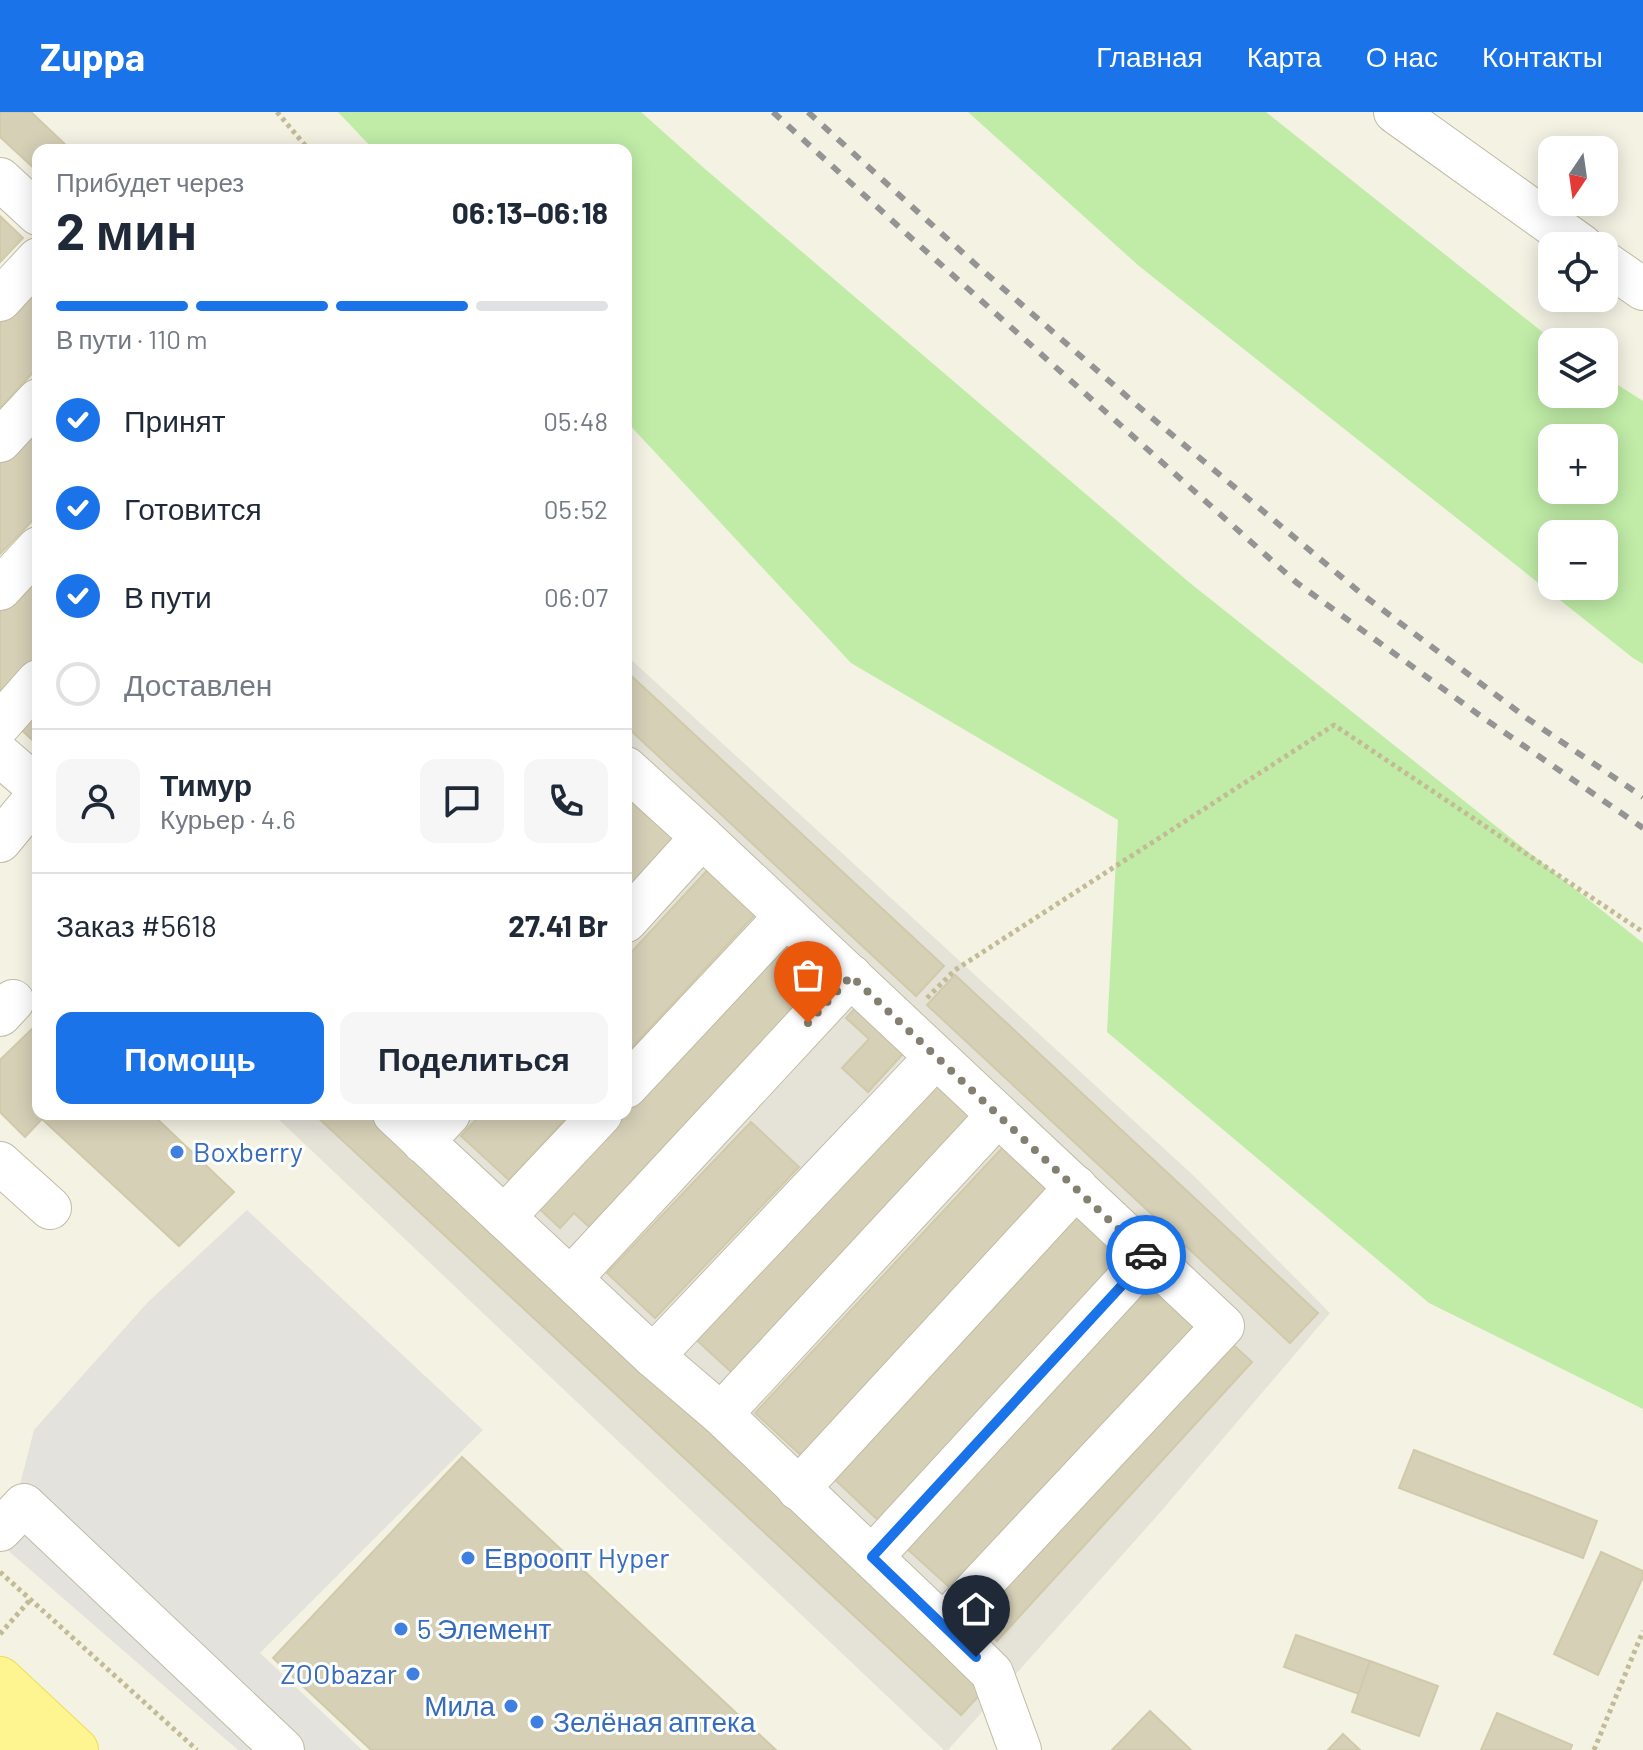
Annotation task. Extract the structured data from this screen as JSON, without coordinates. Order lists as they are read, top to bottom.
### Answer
{
  "places": [
    "Boxberry",
    "Евроопт Hyper",
    "5 Элемент",
    "ZOObazar",
    "Мила",
    "Зелёная аптека"
  ],
  "north": "bottom",
  "page": {
    "header": "Zuppa",
    "nav": [
      "Главная",
      "Карта",
      "О нас",
      "Контакты"
    ],
    "map_buttons": ["+", "−"],
    "heading": ["2 мин", "Прибудет через", "06:13–06:18"],
    "panel": [
      "Тимур",
      "Курьер · 4.6",
      "Заказ #5618",
      "27.41 Br"
    ],
    "bar": "В пути · 110 m",
    "list": [
      ["Принят", "05:48"],
      ["Готовится", "05:52"],
      ["В пути", "06:07"],
      "Доставлен"
    ],
    "buttons": ["Помощь", "Поделиться"]
  }
}
